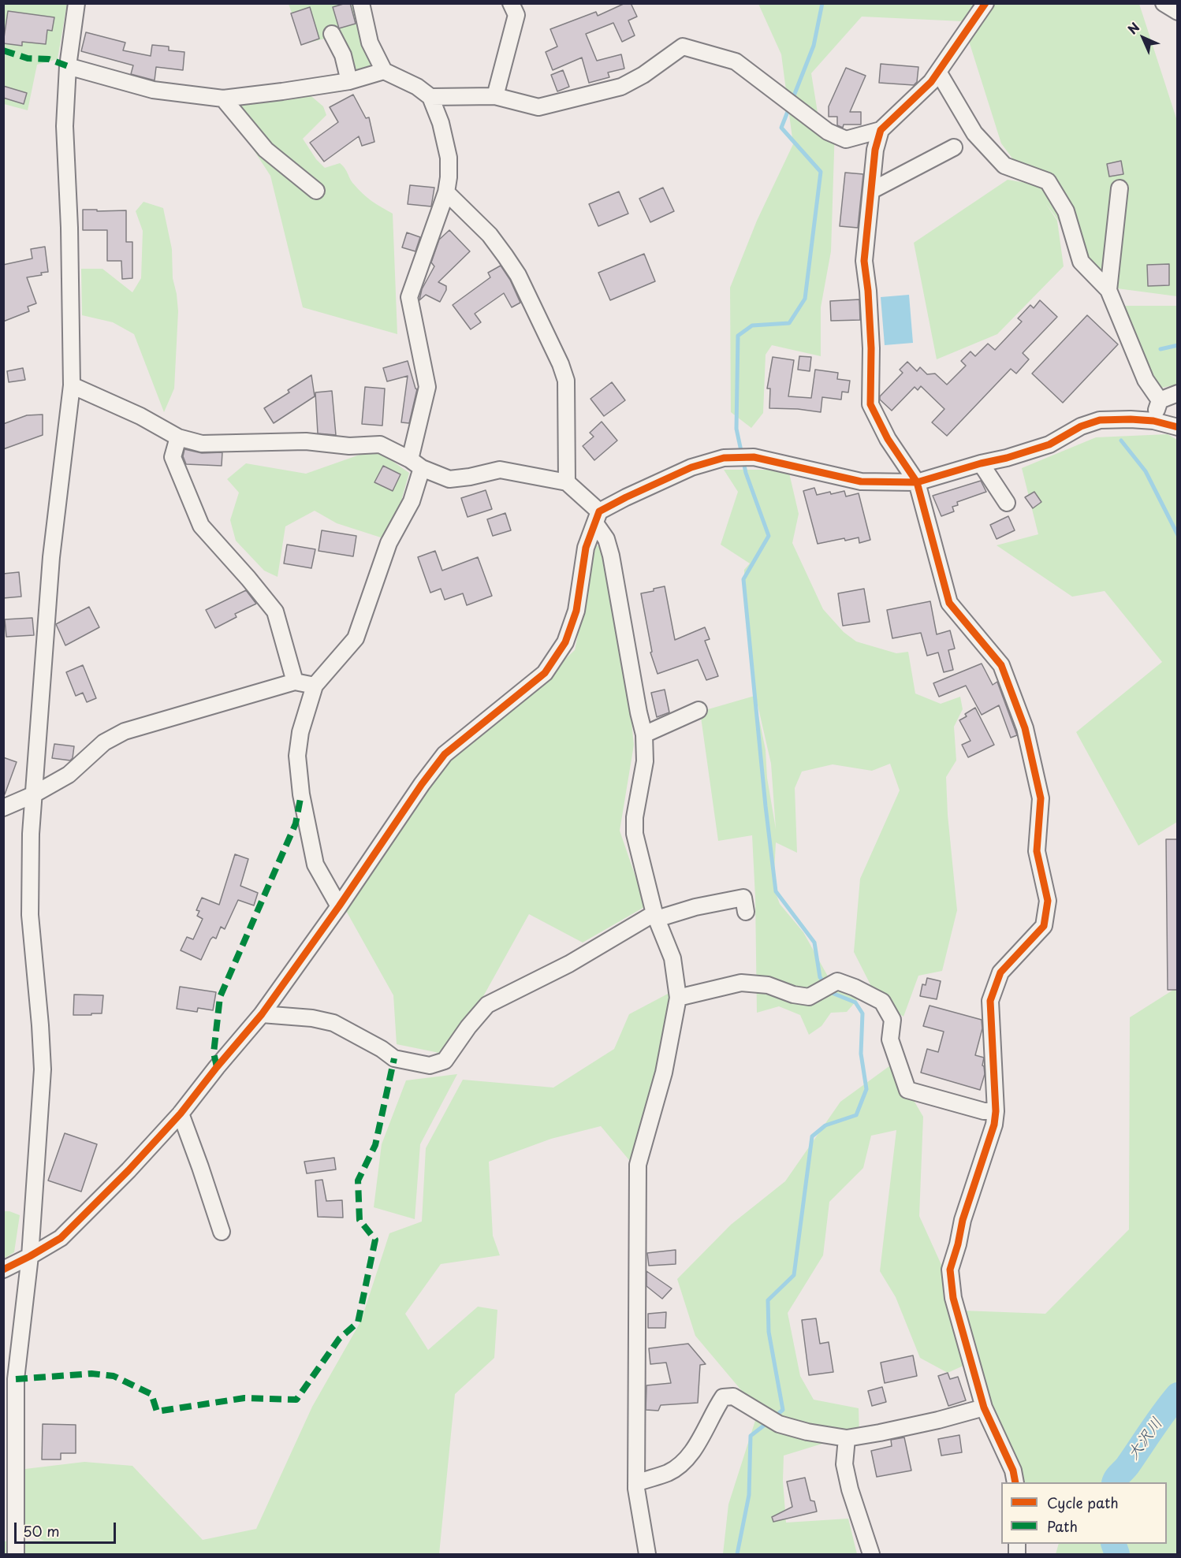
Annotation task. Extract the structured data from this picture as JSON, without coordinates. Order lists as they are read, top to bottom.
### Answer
{
  "water": ["大沢川"],
  "legend": ["Cycle path", "Path"],
  "scale_bar": "50 m",
  "north": "top left"
}
